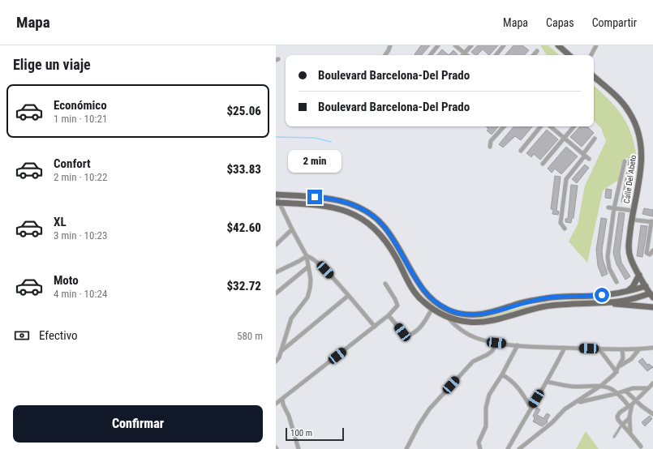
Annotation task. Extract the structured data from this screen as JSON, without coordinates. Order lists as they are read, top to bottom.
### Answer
{
  "streets": {
    "main road": ["Calle Del Abeto"]
  },
  "scale_bar": "100 m",
  "page": {
    "header": "Mapa",
    "nav": ["Mapa", "Capas", "Compartir"],
    "heading": "Elige un viaje",
    "banner": ["Boulevard Barcelona-Del Prado", "Boulevard Barcelona-Del Prado"],
    "list": [
      {
        "name": "Económico",
        "note": "1 min · 10:21",
        "value": "$25.06"
      },
      {
        "name": "Confort",
        "note": "2 min · 10:22",
        "value": "$33.83"
      },
      {
        "name": "XL",
        "note": "3 min · 10:23",
        "value": "$42.60"
      },
      {
        "name": "Moto",
        "note": "4 min · 10:24",
        "value": "$32.72"
      }
    ],
    "bubble": "2 min",
    "pay": ["Efectivo", "580 m"],
    "buttons": "Confirmar",
    "scale": "100 m"
  }
}
